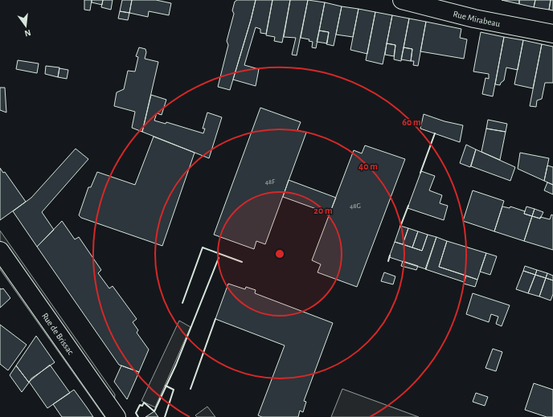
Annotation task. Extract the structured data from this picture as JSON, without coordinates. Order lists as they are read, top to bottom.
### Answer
{
  "streets": {
    "street": ["Rue Mirabeau", "Rue de Brissac"]
  },
  "house_numbers": ["48F", "48G"],
  "north": "bottom",
  "rings": ["60 m", "40 m", "20 m"]
}
